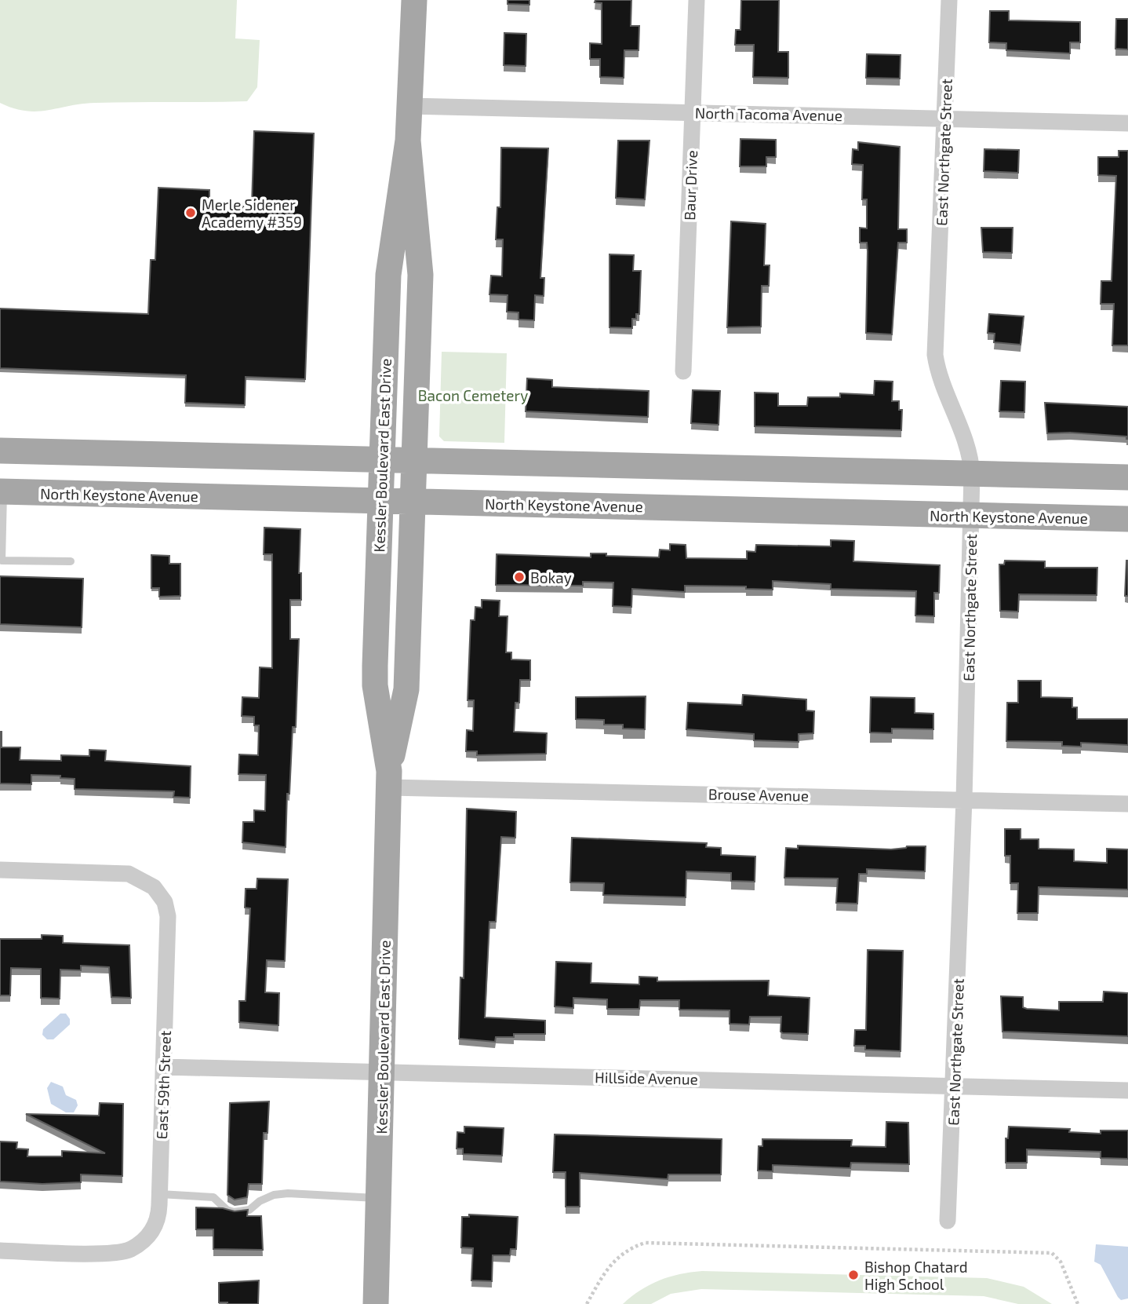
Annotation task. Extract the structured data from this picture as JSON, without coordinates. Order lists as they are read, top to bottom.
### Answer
{
  "streets": {
    "main road": ["Kessler Boulevard East Drive", "North Keystone Avenue"],
    "street": [
      "North Tacoma Avenue",
      "East Northgate Street",
      "Baur Drive",
      "Brouse Avenue",
      "Hillside Avenue",
      "East 59th Street"
    ]
  },
  "crossings": [
    ["North Tacoma Avenue", "East Northgate Street"],
    ["North Tacoma Avenue", "Baur Drive"],
    ["North Tacoma Avenue", "Kessler Boulevard East Drive"],
    ["East Northgate Street", "North Keystone Avenue"],
    ["East Northgate Street", "Brouse Avenue"],
    ["East Northgate Street", "Hillside Avenue"],
    ["Kessler Boulevard East Drive", "North Keystone Avenue"],
    ["Kessler Boulevard East Drive", "Brouse Avenue"],
    ["Kessler Boulevard East Drive", "Hillside Avenue"],
    ["Hillside Avenue", "East 59th Street"]
  ],
  "parks": ["Bacon Cemetery"],
  "places": ["Merle Sidener Academy #359", "Bokay", "Bishop Chatard High School"]
}
